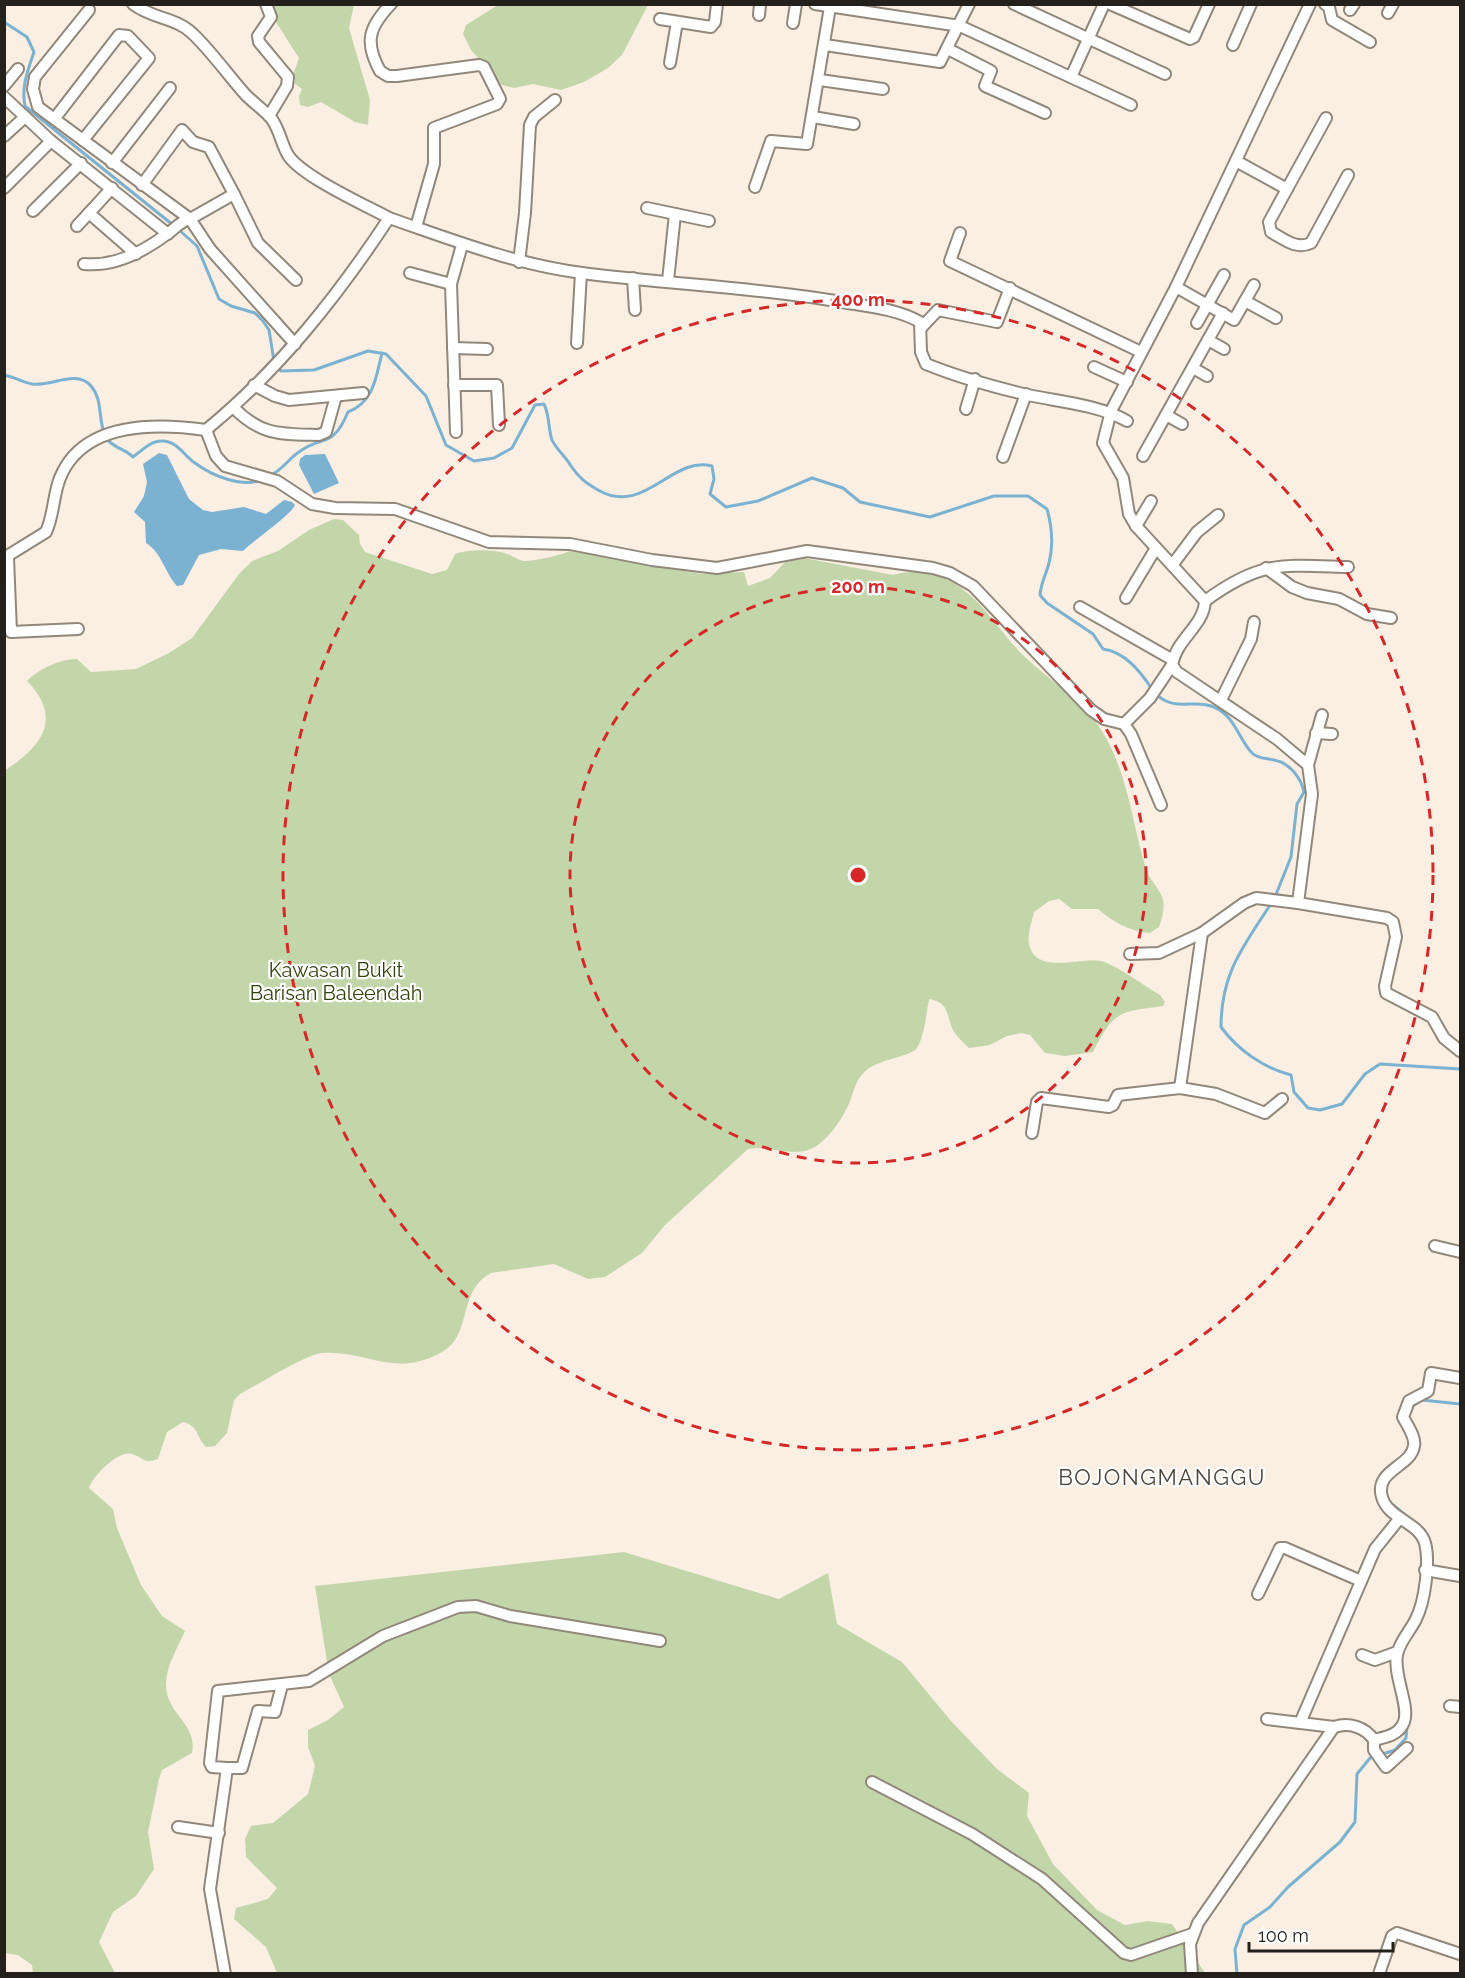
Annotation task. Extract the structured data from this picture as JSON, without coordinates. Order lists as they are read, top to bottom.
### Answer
{
  "districts": ["BOJONGMANGGU"],
  "parks": ["Kawasan Bukit Barisan Baleendah"],
  "scale_bar": "100 m",
  "rings": ["400 m", "200 m"]
}
